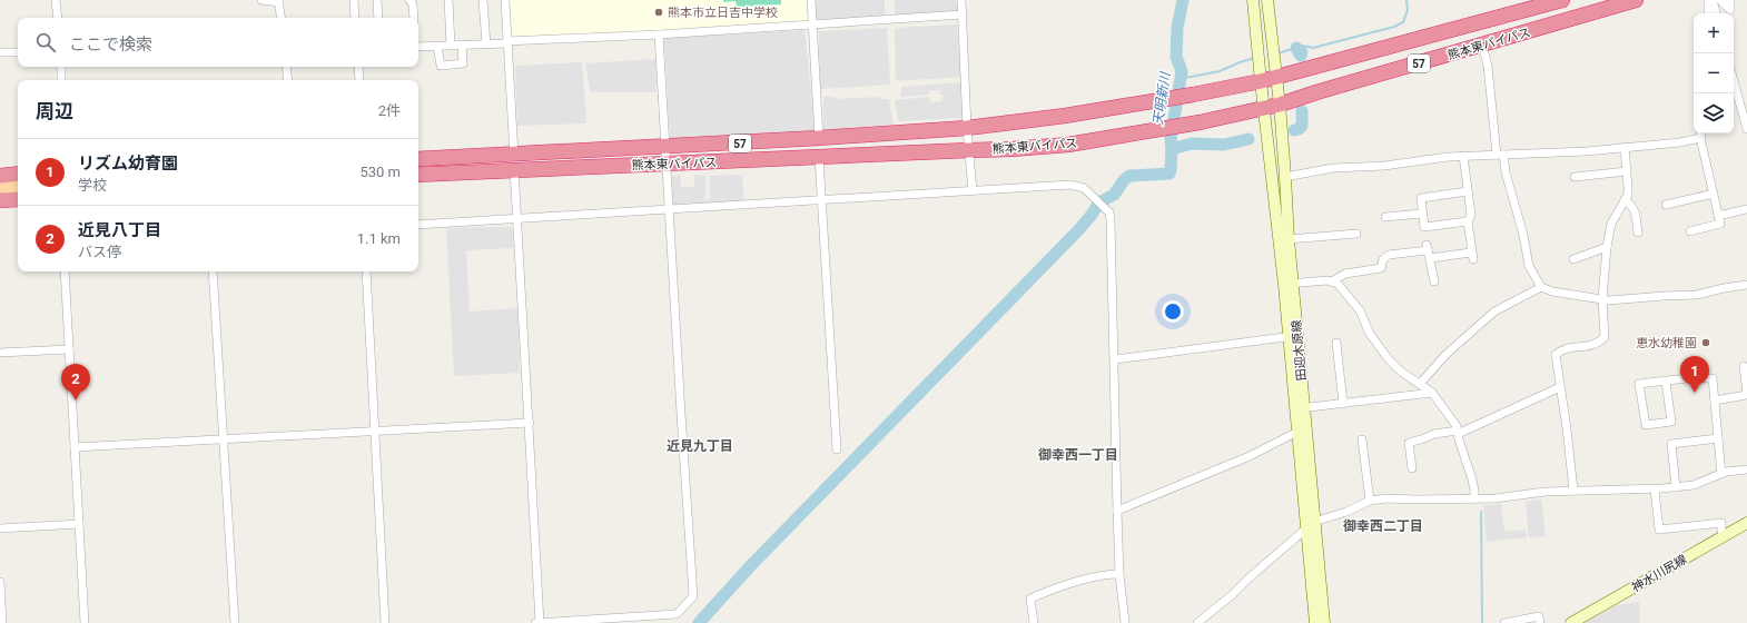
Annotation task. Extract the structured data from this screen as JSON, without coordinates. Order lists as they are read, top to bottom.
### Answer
{
  "streets": {
    "highway": ["熊本東バイパス", "57"],
    "main road": ["田迎木原線", "神水川尻線"]
  },
  "crossings": [
    ["熊本東バイパス", "田迎木原線"]
  ],
  "districts": ["近見九丁目", "御幸西一丁目", "御幸西二丁目"],
  "water": ["天明新川"],
  "places": ["熊本市立日吉中学校", "恵水幼稚園"],
  "page": {
    "map_buttons": ["+", "−"],
    "search": "ここで検索",
    "heading": ["周辺", "2件"],
    "list": [
      {
        "mark": "1",
        "name": "リズム幼育園",
        "note": "学校",
        "value": "530 m"
      },
      {
        "mark": "2",
        "name": "近見八丁目",
        "note": "バス停",
        "value": "1.1 km"
      }
    ],
    "pins": ["1", "2"]
  }
}
